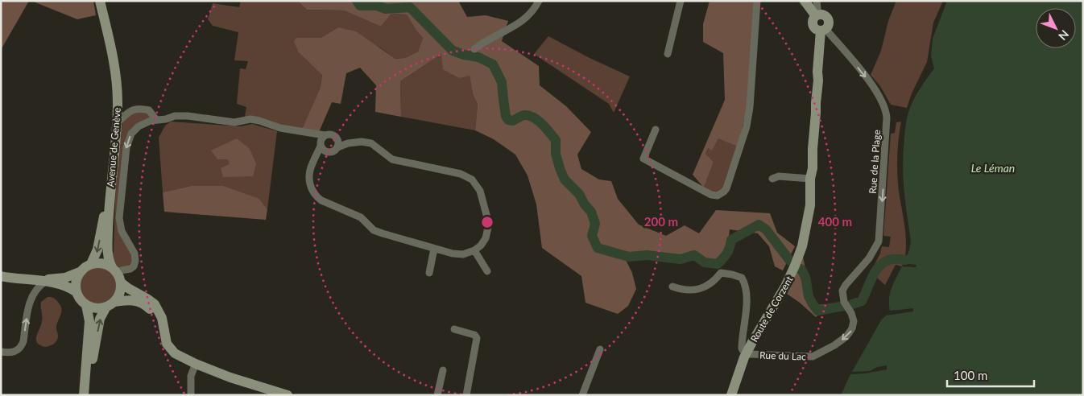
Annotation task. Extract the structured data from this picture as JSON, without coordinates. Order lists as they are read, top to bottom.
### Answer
{
  "streets": {
    "main road": ["Avenue de Genève", "Route de Corzent", "Rue du Lac"],
    "street": ["Rue de la Plage"]
  },
  "crossings": [
    ["Rue de la Plage", "Route de Corzent"],
    ["Rue de la Plage", "Rue du Lac"],
    ["Route de Corzent", "Rue du Lac"]
  ],
  "one_way": ["Rue de la Plage"],
  "water": ["Le Léman"],
  "scale_bar": "100 m",
  "north": "bottom right",
  "rings": ["200 m", "400 m"]
}
